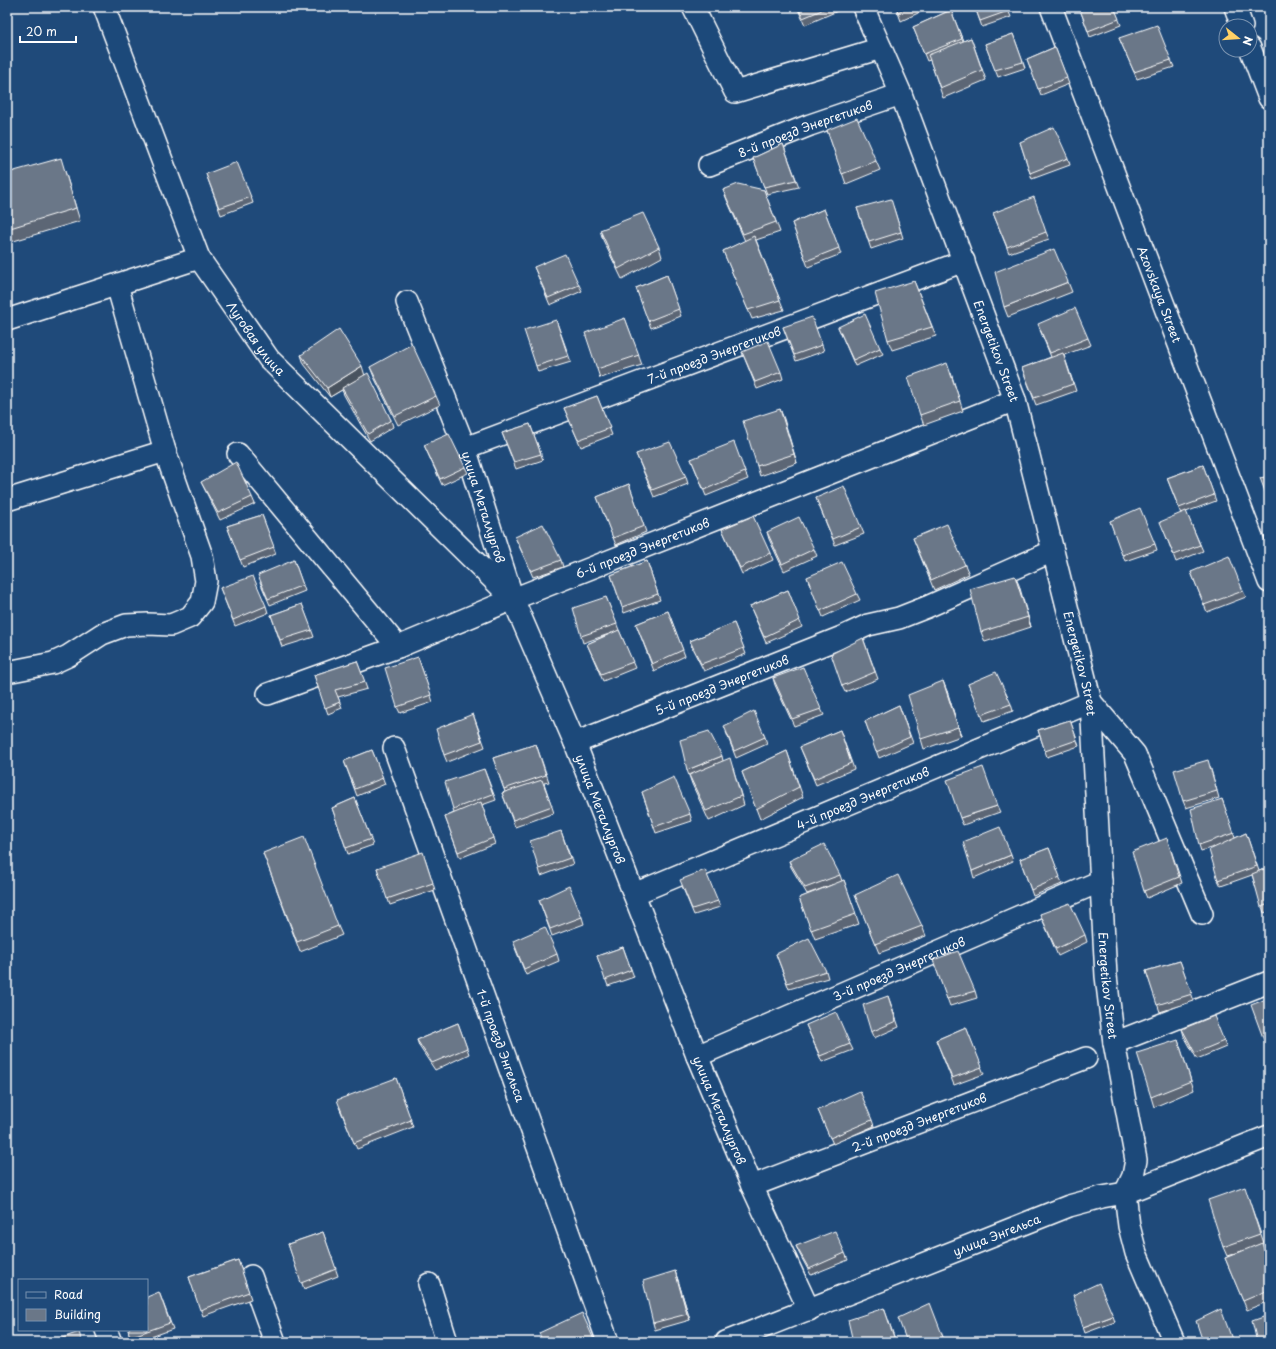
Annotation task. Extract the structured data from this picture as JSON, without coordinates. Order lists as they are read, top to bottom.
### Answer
{
  "streets": {
    "street": [
      "8-й проезд Энергетиков",
      "Azovskaya Street",
      "Луговая улица",
      "Energetikov Street",
      "7-й проезд Энергетиков",
      "улица Металлургов",
      "6-й проезд Энергетиков",
      "5-й проезд Энергетиков",
      "4-й проезд Энергетиков",
      "3-й проезд Энергетиков",
      "1-й проезд Энгельса",
      "2-й проезд Энергетиков",
      "улица Энгельса"
    ]
  },
  "crossings": [
    ["8-й проезд Энергетиков", "Energetikov Street"],
    ["Луговая улица", "улица Металлургов"],
    ["Луговая улица", "6-й проезд Энергетиков"],
    ["Energetikov Street", "7-й проезд Энергетиков"],
    ["Energetikov Street", "6-й проезд Энергетиков"],
    ["Energetikov Street", "5-й проезд Энергетиков"],
    ["Energetikov Street", "4-й проезд Энергетиков"],
    ["Energetikov Street", "3-й проезд Энергетиков"],
    ["Energetikov Street", "улица Энгельса"],
    ["7-й проезд Энергетиков", "улица Металлургов"],
    ["улица Металлургов", "6-й проезд Энергетиков"],
    ["улица Металлургов", "5-й проезд Энергетиков"],
    ["улица Металлургов", "4-й проезд Энергетиков"],
    ["улица Металлургов", "3-й проезд Энергетиков"],
    ["улица Металлургов", "2-й проезд Энергетиков"],
    ["улица Металлургов", "улица Энгельса"]
  ],
  "legend": ["Road", "Building"],
  "scale_bar": "20 m",
  "north": "right"
}
